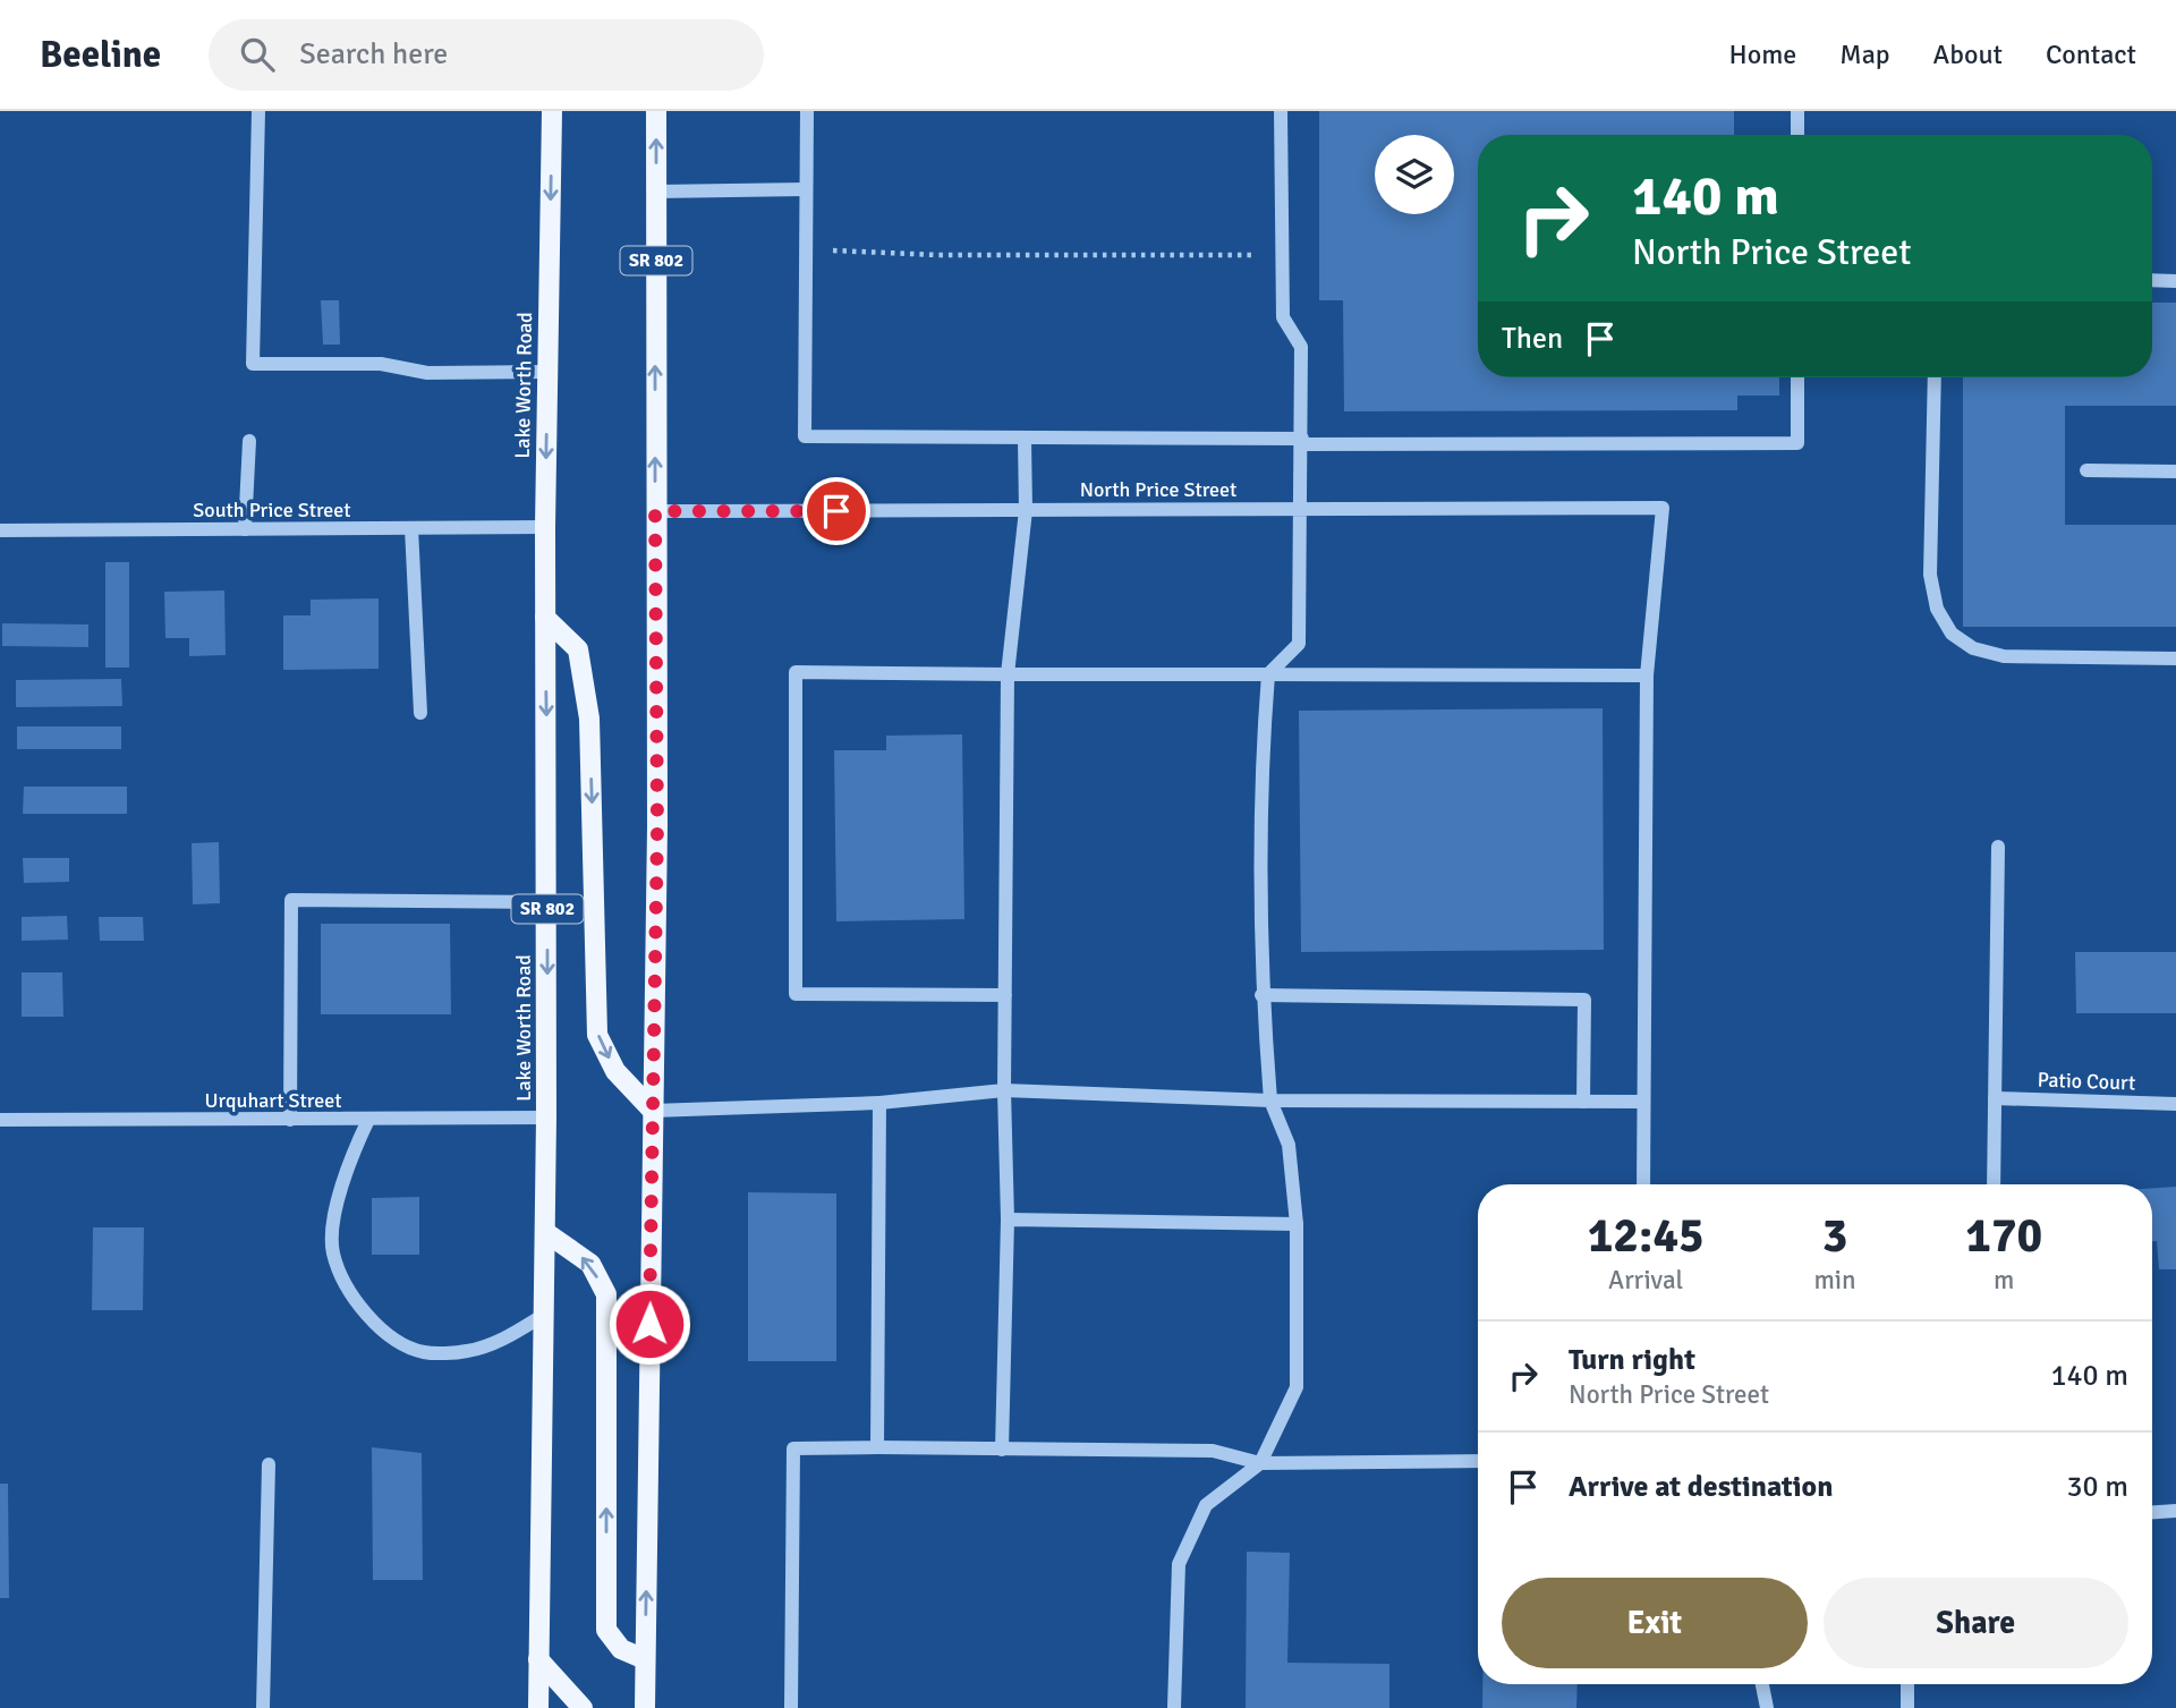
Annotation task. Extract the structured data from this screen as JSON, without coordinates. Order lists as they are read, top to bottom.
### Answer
{
  "streets": {
    "main road": ["SR 802", "Lake Worth Road"],
    "street": [
      "North Price Street",
      "South Price Street",
      "Patio Court",
      "Urquhart Street"
    ]
  },
  "crossings": [
    ["SR 802", "North Price Street"],
    ["Lake Worth Road", "South Price Street"],
    ["Lake Worth Road", "Urquhart Street"]
  ],
  "page": {
    "header": "Beeline",
    "search": "Search here",
    "nav": [
      "Home",
      "Map",
      "About",
      "Contact"
    ],
    "turn": ["140 m", "North Price Street"],
    "then": "Then",
    "eta": [
      "12:45",
      "Arrival",
      "3",
      "min",
      "170",
      "m"
    ],
    "list": [
      {
        "name": "Turn right",
        "note": "North Price Street",
        "value": "140 m"
      },
      {
        "name": "Arrive at destination",
        "value": "30 m"
      }
    ],
    "buttons": ["Exit", "Share"]
  }
}
